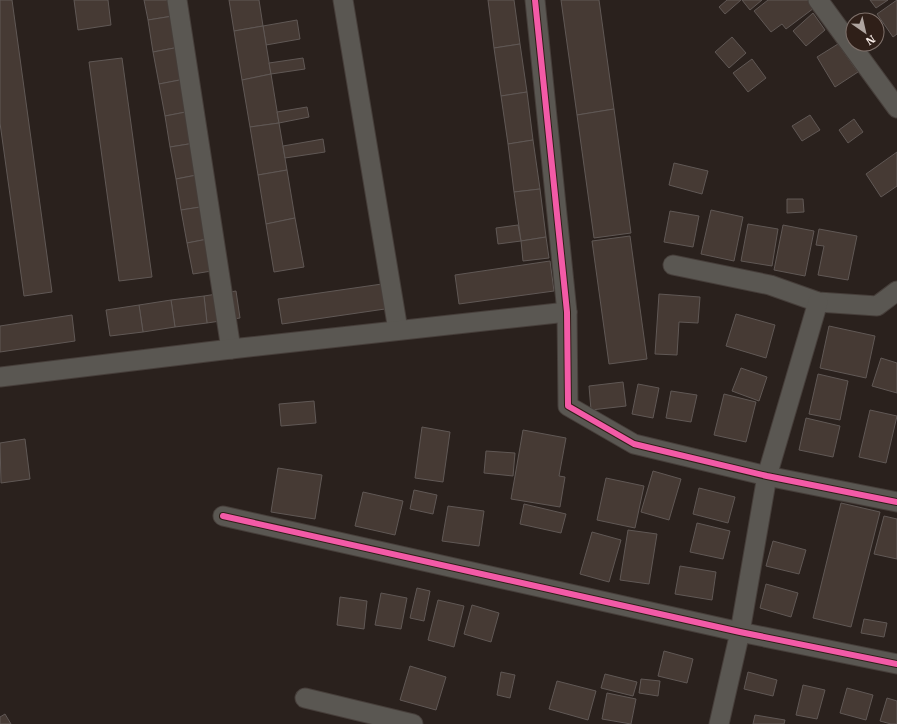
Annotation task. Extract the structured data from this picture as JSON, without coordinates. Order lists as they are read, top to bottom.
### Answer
{
  "north": "bottom right"
}
